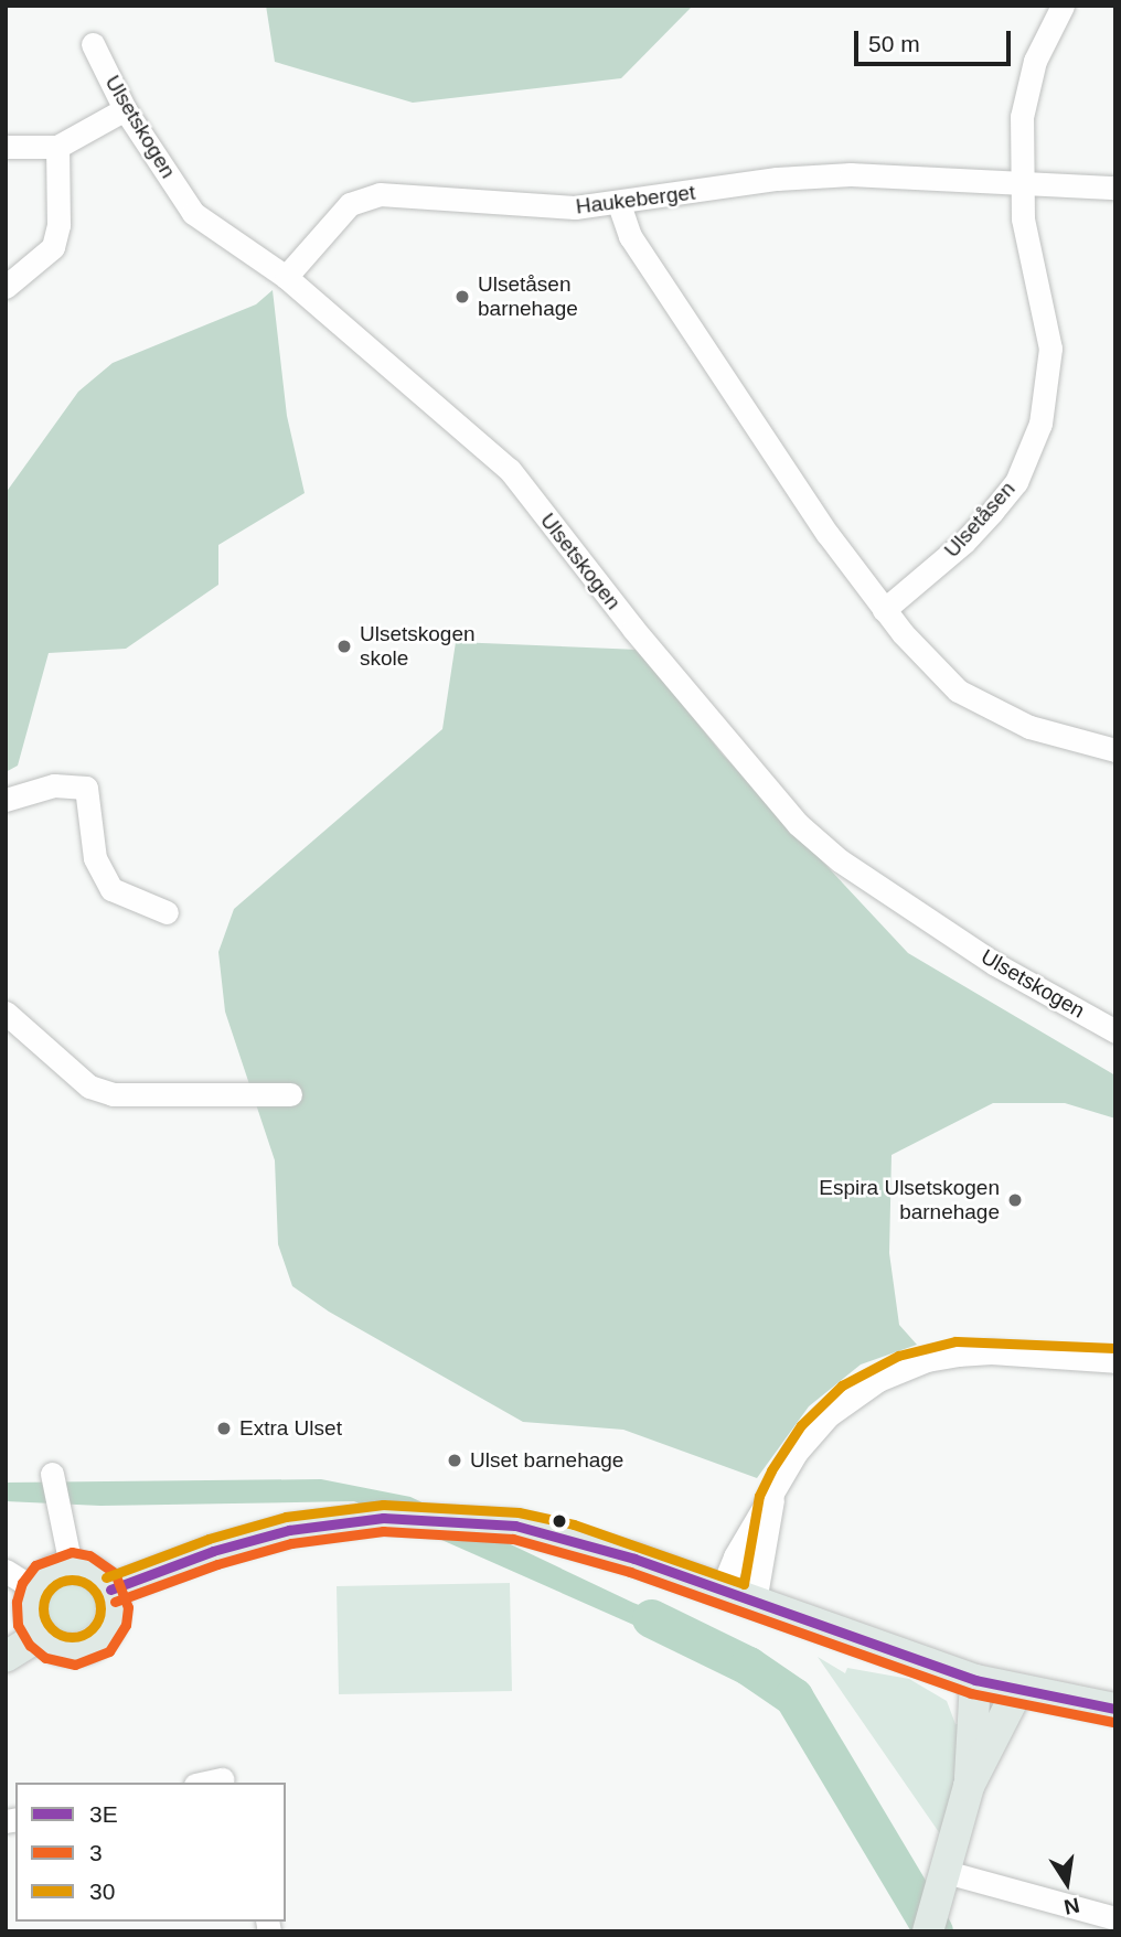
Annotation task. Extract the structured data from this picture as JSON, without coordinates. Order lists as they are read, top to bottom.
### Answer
{
  "streets": {
    "street": ["Ulsetskogen", "Haukeberget", "Ulsetåsen"]
  },
  "crossings": [
    ["Ulsetskogen", "Haukeberget"],
    ["Haukeberget", "Ulsetåsen"]
  ],
  "places": [
    "Ulsetåsen barnehage",
    "Ulsetskogen skole",
    "Espira Ulsetskogen barnehage",
    "Extra Ulset",
    "Ulset barnehage"
  ],
  "lines": ["transit line 30", "transit line 3E", "transit line 3"],
  "legend": ["3E", "3", "30"],
  "scale_bar": "50 m",
  "north": "bottom"
}
